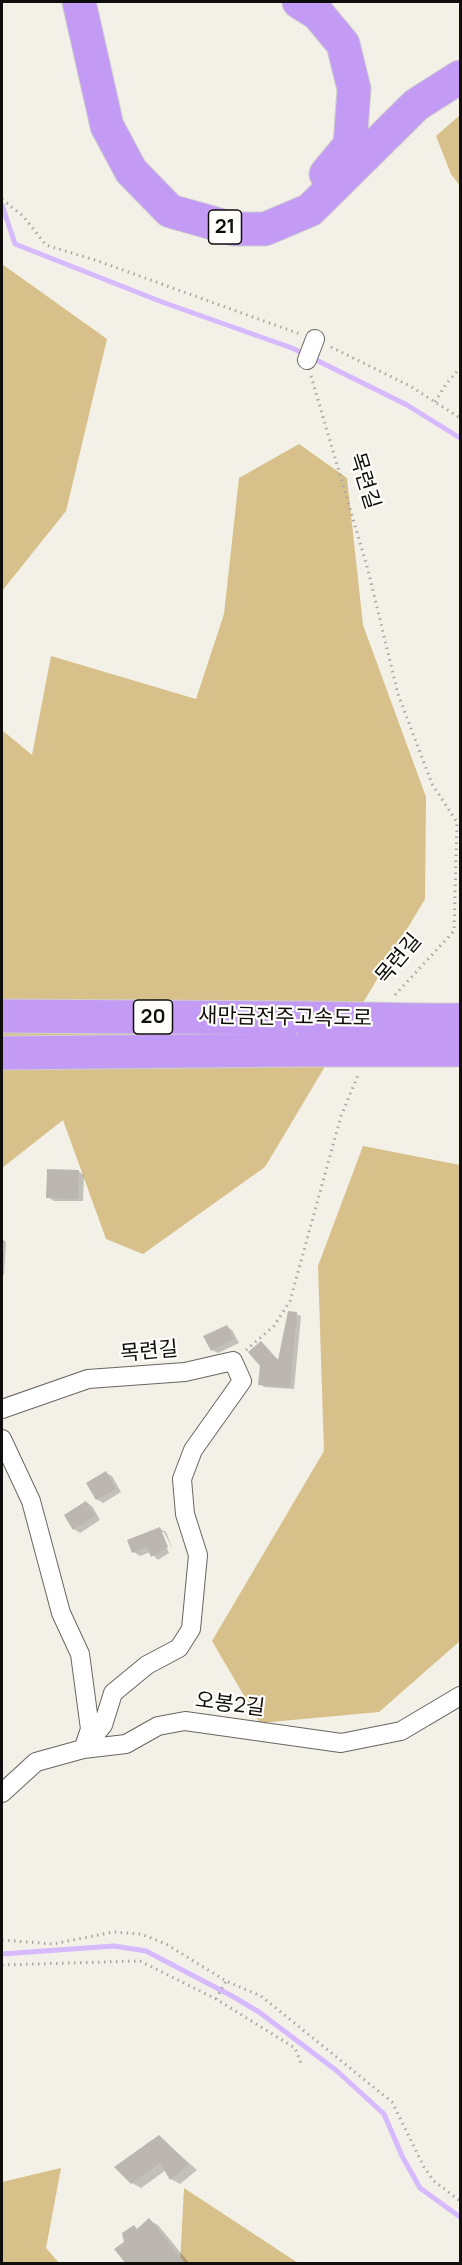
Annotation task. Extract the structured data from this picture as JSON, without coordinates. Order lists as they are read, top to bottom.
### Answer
{
  "streets": {
    "highway": ["21", "20", "새만금전주고속도로"],
    "street": ["목련길", "오봉2길"]
  }
}
